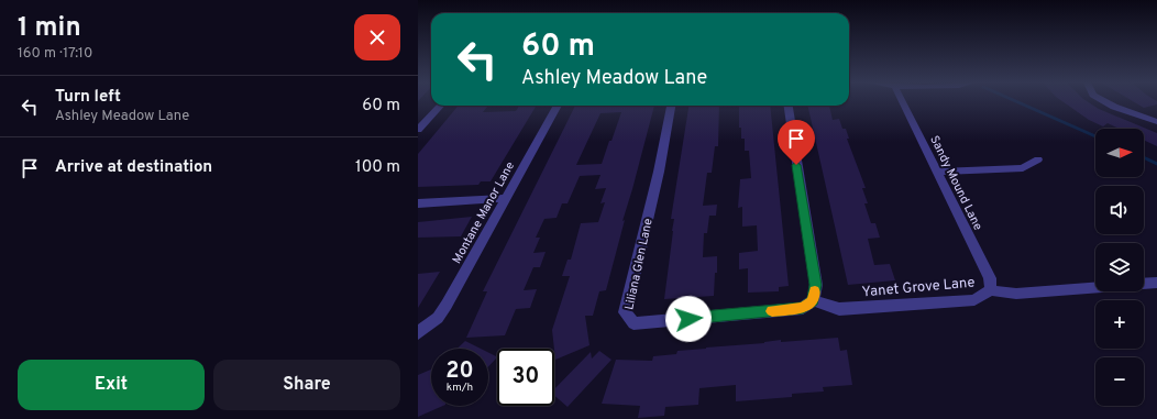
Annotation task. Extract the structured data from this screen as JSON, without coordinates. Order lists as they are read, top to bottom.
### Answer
{
  "streets": {
    "street": [
      "Sandy Mound Lane",
      "Montane Manor Lane",
      "Liliana Glen Lane",
      "Yanet Grove Lane"
    ]
  },
  "crossings": [
    ["Sandy Mound Lane", "Yanet Grove Lane"],
    ["Liliana Glen Lane", "Yanet Grove Lane"]
  ],
  "north": "right",
  "page": {
    "heading": ["1 min", "160 m · 17:10"],
    "turn": ["60 m", "Ashley Meadow Lane"],
    "list": [
      {
        "name": "Turn left",
        "note": "Ashley Meadow Lane",
        "value": "60 m"
      },
      {
        "name": "Arrive at destination",
        "value": "100 m"
      }
    ],
    "map_buttons": ["+", "−"],
    "speed": "20 km/h",
    "limit": "30",
    "buttons": ["Exit", "Share"]
  }
}
